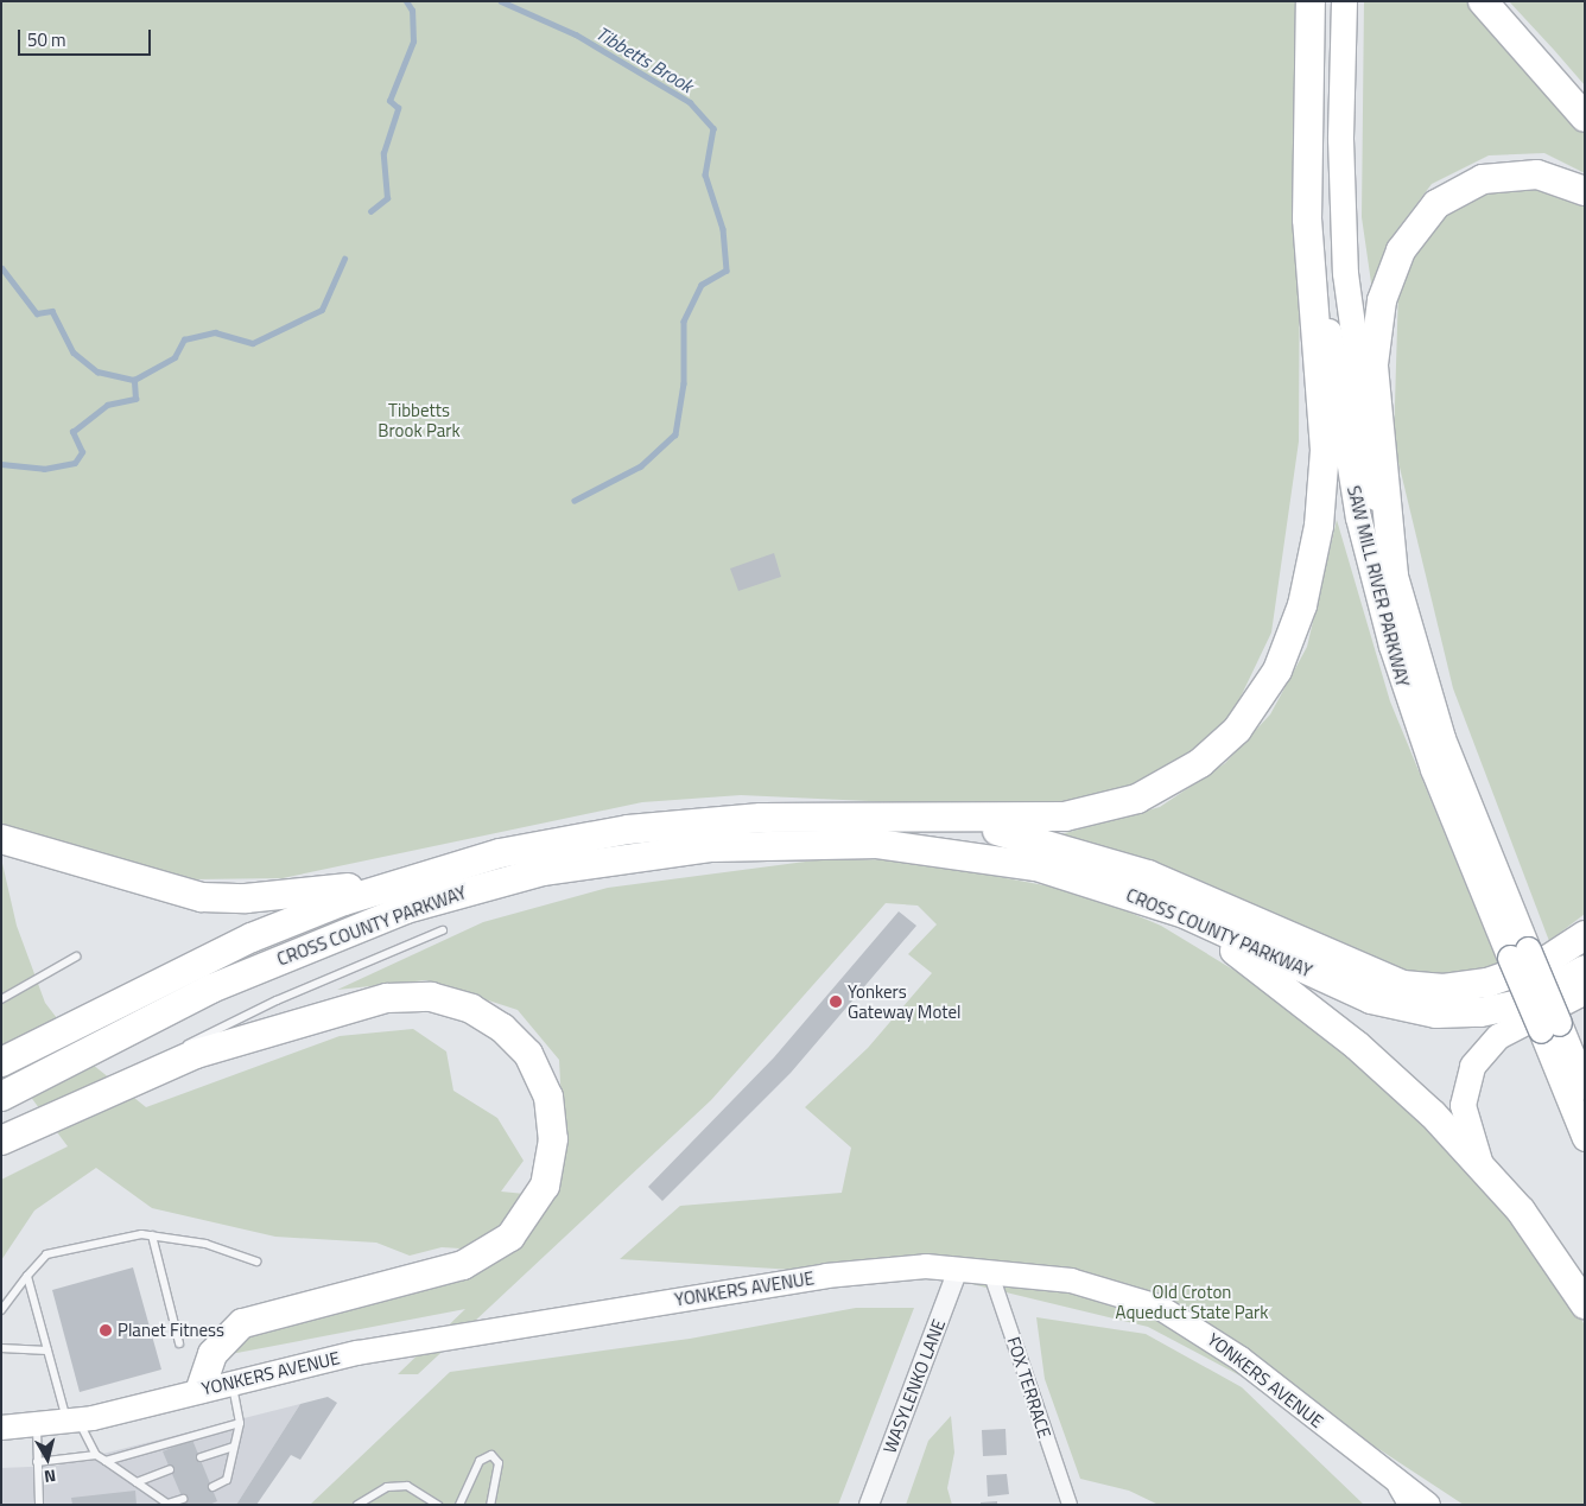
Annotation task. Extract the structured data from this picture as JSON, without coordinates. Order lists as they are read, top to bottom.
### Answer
{
  "streets": {
    "highway": ["SAW MILL RIVER PARKWAY", "CROSS COUNTY PARKWAY"],
    "main road": ["YONKERS AVENUE"],
    "street": ["WASYLENKO LANE", "FOX TERRACE"]
  },
  "crossings": [
    ["YONKERS AVENUE", "WASYLENKO LANE"],
    ["YONKERS AVENUE", "FOX TERRACE"]
  ],
  "water": ["Tibbetts Brook"],
  "parks": ["Tibbetts Brook Park", "Old Croton Aqueduct State Park"],
  "places": ["Yonkers Gateway Motel", "Planet Fitness"],
  "scale_bar": "50 m",
  "north": "bottom"
}
